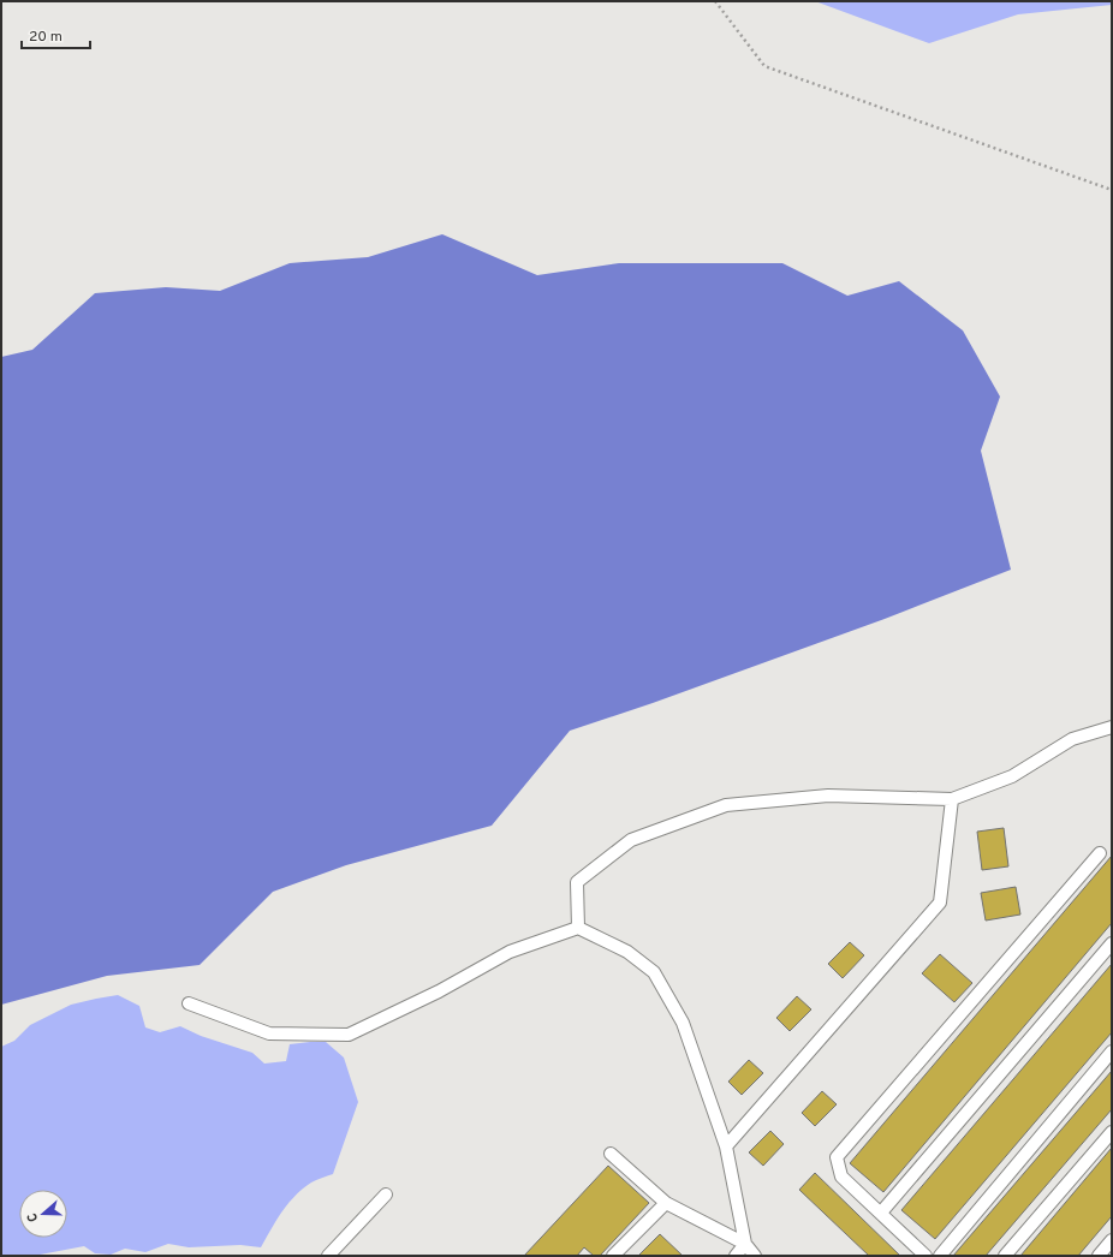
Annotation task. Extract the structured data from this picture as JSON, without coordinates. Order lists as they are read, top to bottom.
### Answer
{
  "scale_bar": "20 m",
  "north": "left"
}
